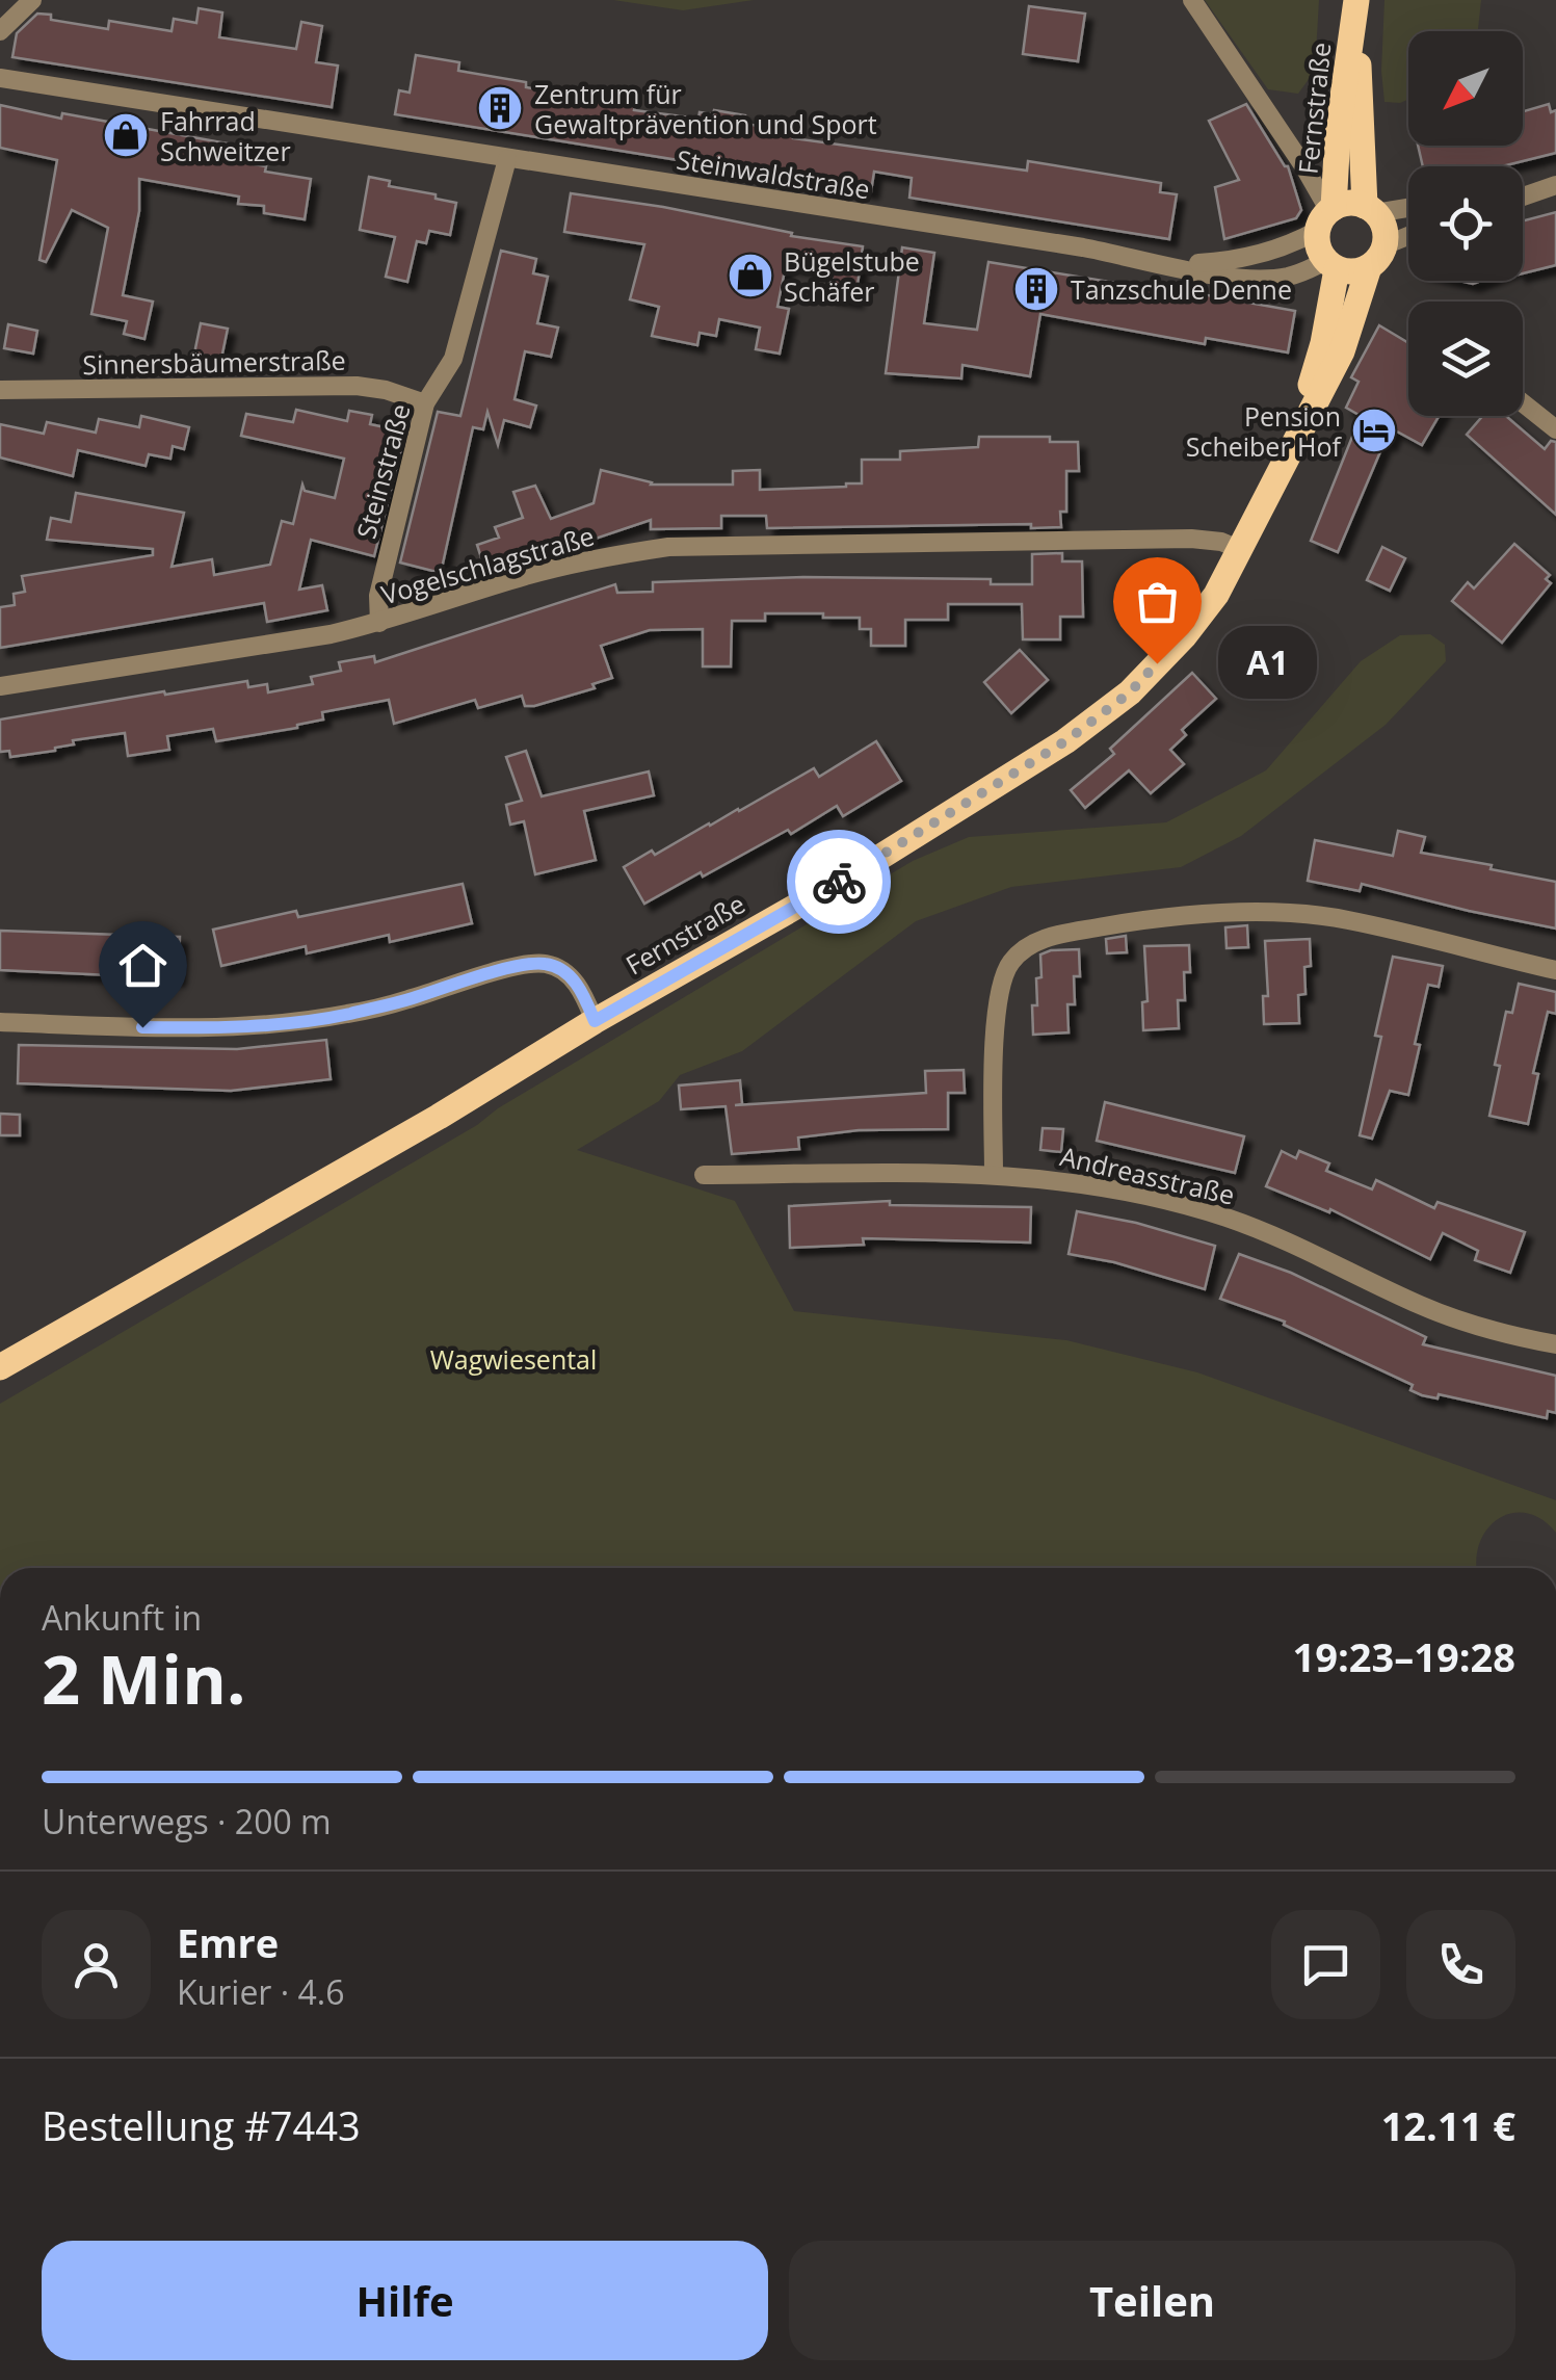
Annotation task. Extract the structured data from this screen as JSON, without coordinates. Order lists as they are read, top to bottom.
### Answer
{
  "streets": {
    "main road": ["Fernstraße"],
    "street": [
      "Steinwaldstraße",
      "Sinnersbäumerstraße",
      "Steinstraße",
      "Vogelschlagstraße",
      "Andreasstraße"
    ]
  },
  "crossings": [
    ["Fernstraße", "Steinwaldstraße"],
    ["Fernstraße", "Vogelschlagstraße"],
    ["Steinwaldstraße", "Steinstraße"],
    ["Sinnersbäumerstraße", "Steinstraße"],
    ["Steinstraße", "Vogelschlagstraße"]
  ],
  "parks": ["Wagwiesental"],
  "places": {
    "building": ["Zentrum für Gewaltprävention und Sport", "Tanzschule Denne"],
    "shop": ["Fahrrad Schweitzer", "Bügelstube Schäfer"],
    "hotel": ["Pension Scheiber Hof"],
    "other": ["A1"]
  },
  "north": "bottom left",
  "page": {
    "bubble": "A1",
    "heading": ["2 Min.", "Ankunft in", "19:23–19:28"],
    "panel": [
      "Emre",
      "Kurier · 4.6",
      "Bestellung #7443",
      "12.11 €"
    ],
    "bar": "Unterwegs · 200 m",
    "buttons": ["Hilfe", "Teilen"]
  }
}
